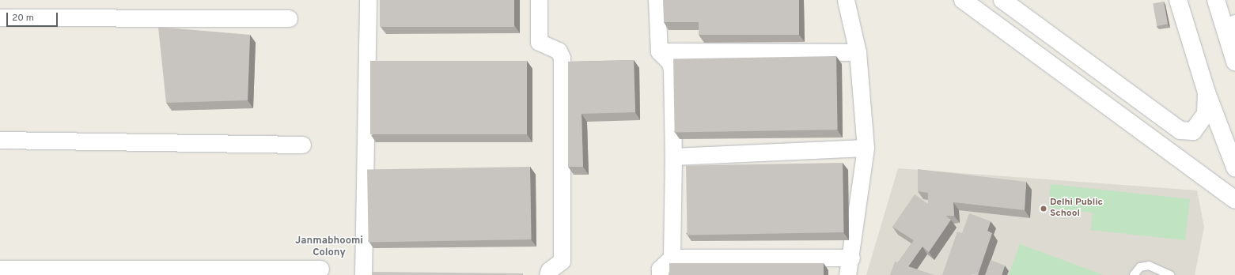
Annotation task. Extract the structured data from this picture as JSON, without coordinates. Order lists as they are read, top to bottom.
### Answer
{
  "districts": ["Janmabhoomi Colony"],
  "places": ["Delhi Public School"],
  "scale_bar": "20 m"
}
